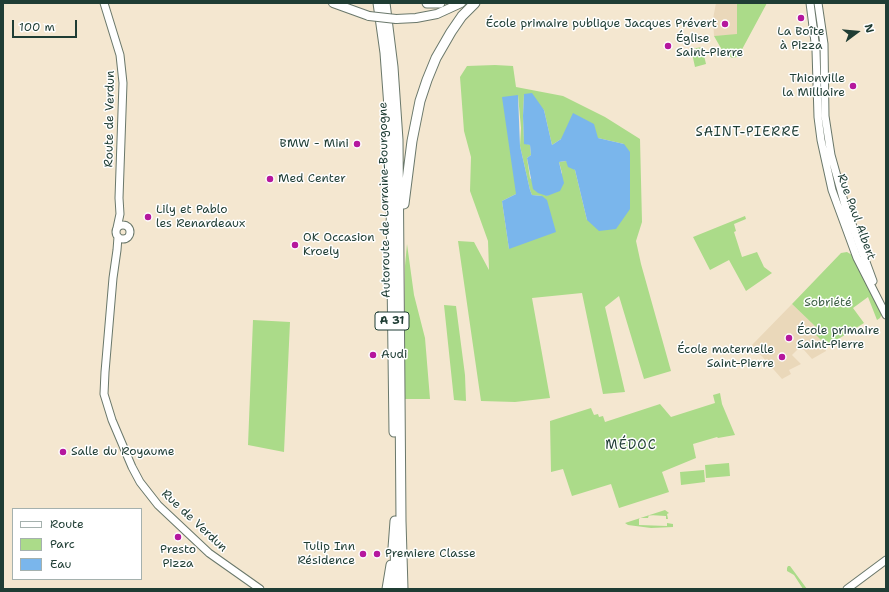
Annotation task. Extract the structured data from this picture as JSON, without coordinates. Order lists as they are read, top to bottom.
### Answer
{
  "streets": {
    "highway": ["Autoroute de Lorraine-Bourgogne", "A 31"],
    "main road": ["Route de Verdun", "Rue Paul Albert", "Rue de Verdun"]
  },
  "crossings": [
    ["Route de Verdun", "Rue de Verdun"]
  ],
  "districts": ["SAINT-PIERRE", "MÉDOC"],
  "parks": ["Sobriété"],
  "places": [
    "La Boîte à Pizza",
    "École primaire publique Jacques Prévert",
    "Église Saint-Pierre",
    "Thionville la Milliaire",
    "BMW - Mini",
    "Med Center",
    "Lily et Pablo les Renardeaux",
    "OK Occasion Kroely",
    "École primaire Saint-Pierre",
    "Audi",
    "École maternelle Saint-Pierre",
    "Salle du Royaume",
    "Presto Pizza",
    "Tulip Inn Résidence",
    "Premiere Classe"
  ],
  "legend": ["Route", "Parc", "Eau"],
  "scale_bar": "100 m",
  "north": "right"
}
